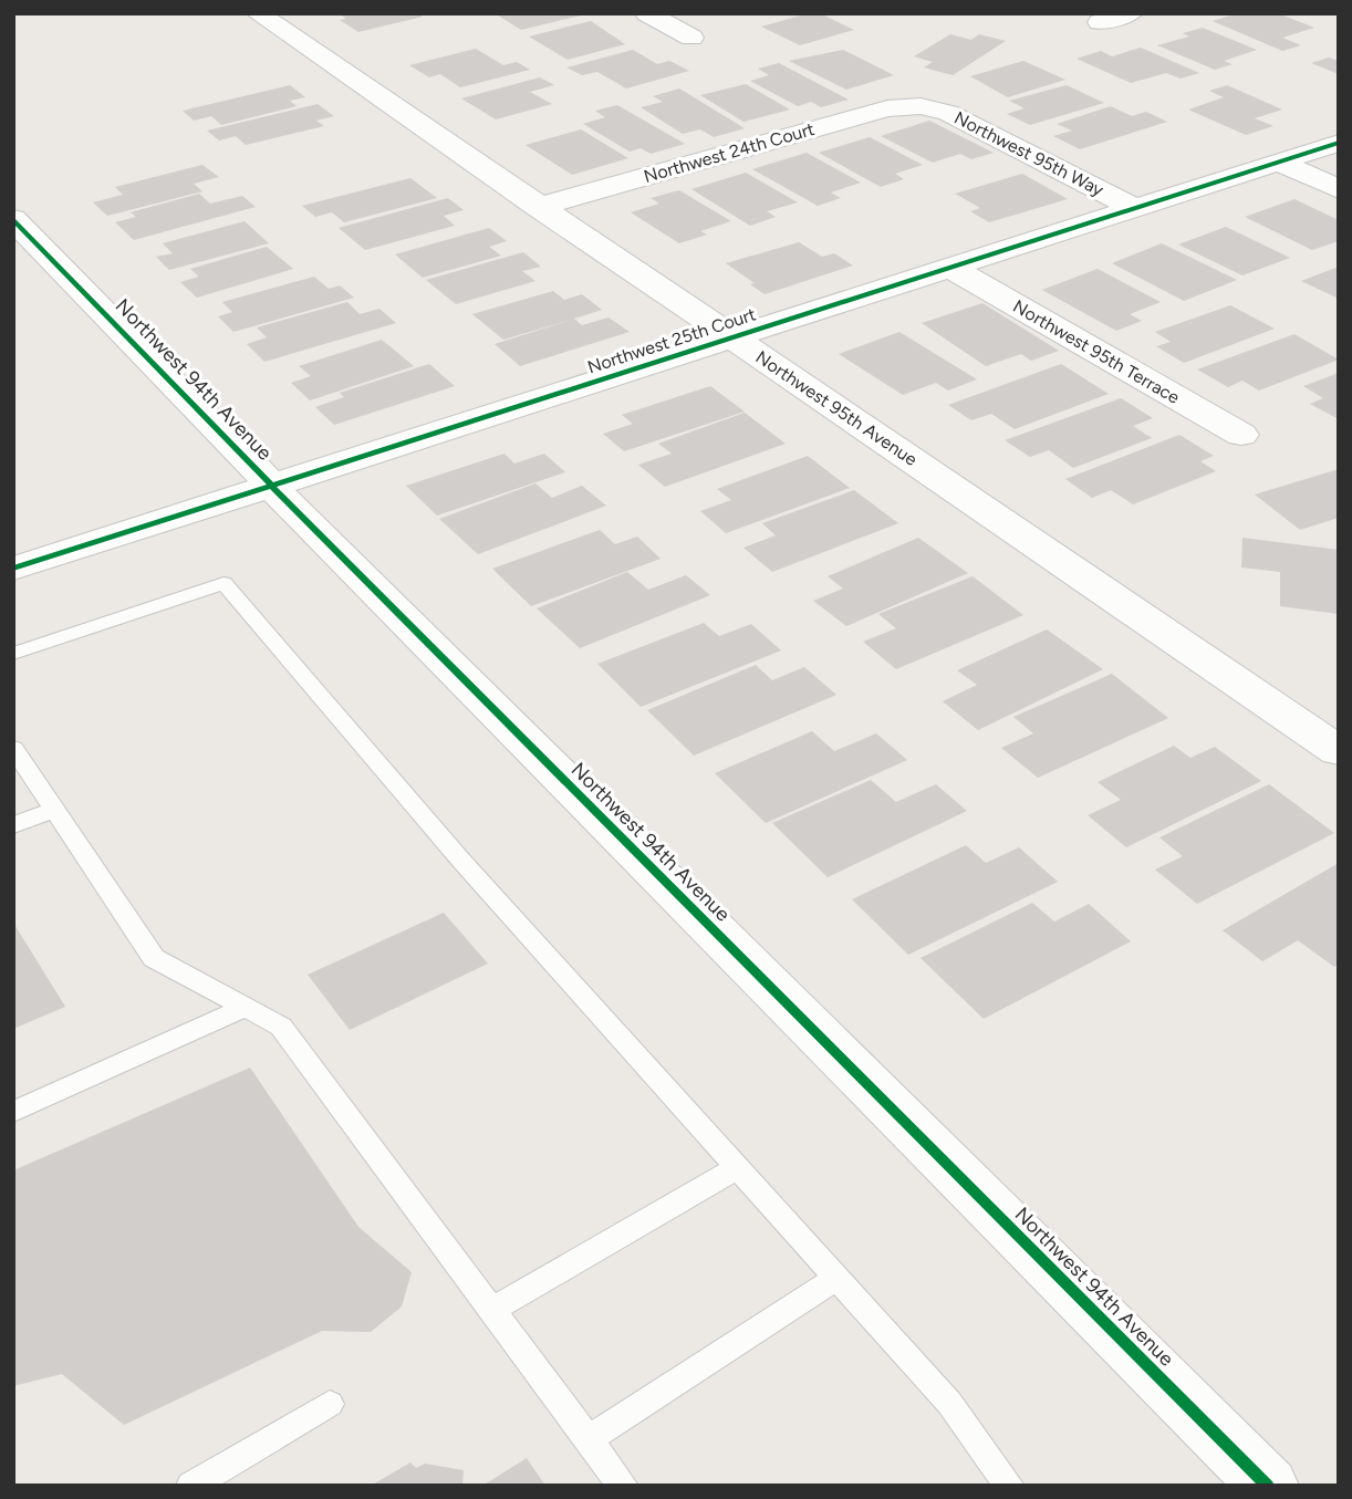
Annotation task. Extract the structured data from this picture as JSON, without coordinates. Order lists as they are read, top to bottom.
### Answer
{
  "streets": {
    "street": [
      "Northwest 24th Court",
      "Northwest 95th Way",
      "Northwest 25th Court",
      "Northwest 95th Terrace",
      "Northwest 94th Avenue",
      "Northwest 95th Avenue"
    ]
  },
  "crossings": [
    ["Northwest 24th Court", "Northwest 95th Way"],
    ["Northwest 24th Court", "Northwest 95th Avenue"],
    ["Northwest 95th Way", "Northwest 25th Court"],
    ["Northwest 25th Court", "Northwest 95th Terrace"],
    ["Northwest 25th Court", "Northwest 94th Avenue"],
    ["Northwest 25th Court", "Northwest 95th Avenue"]
  ]
}
